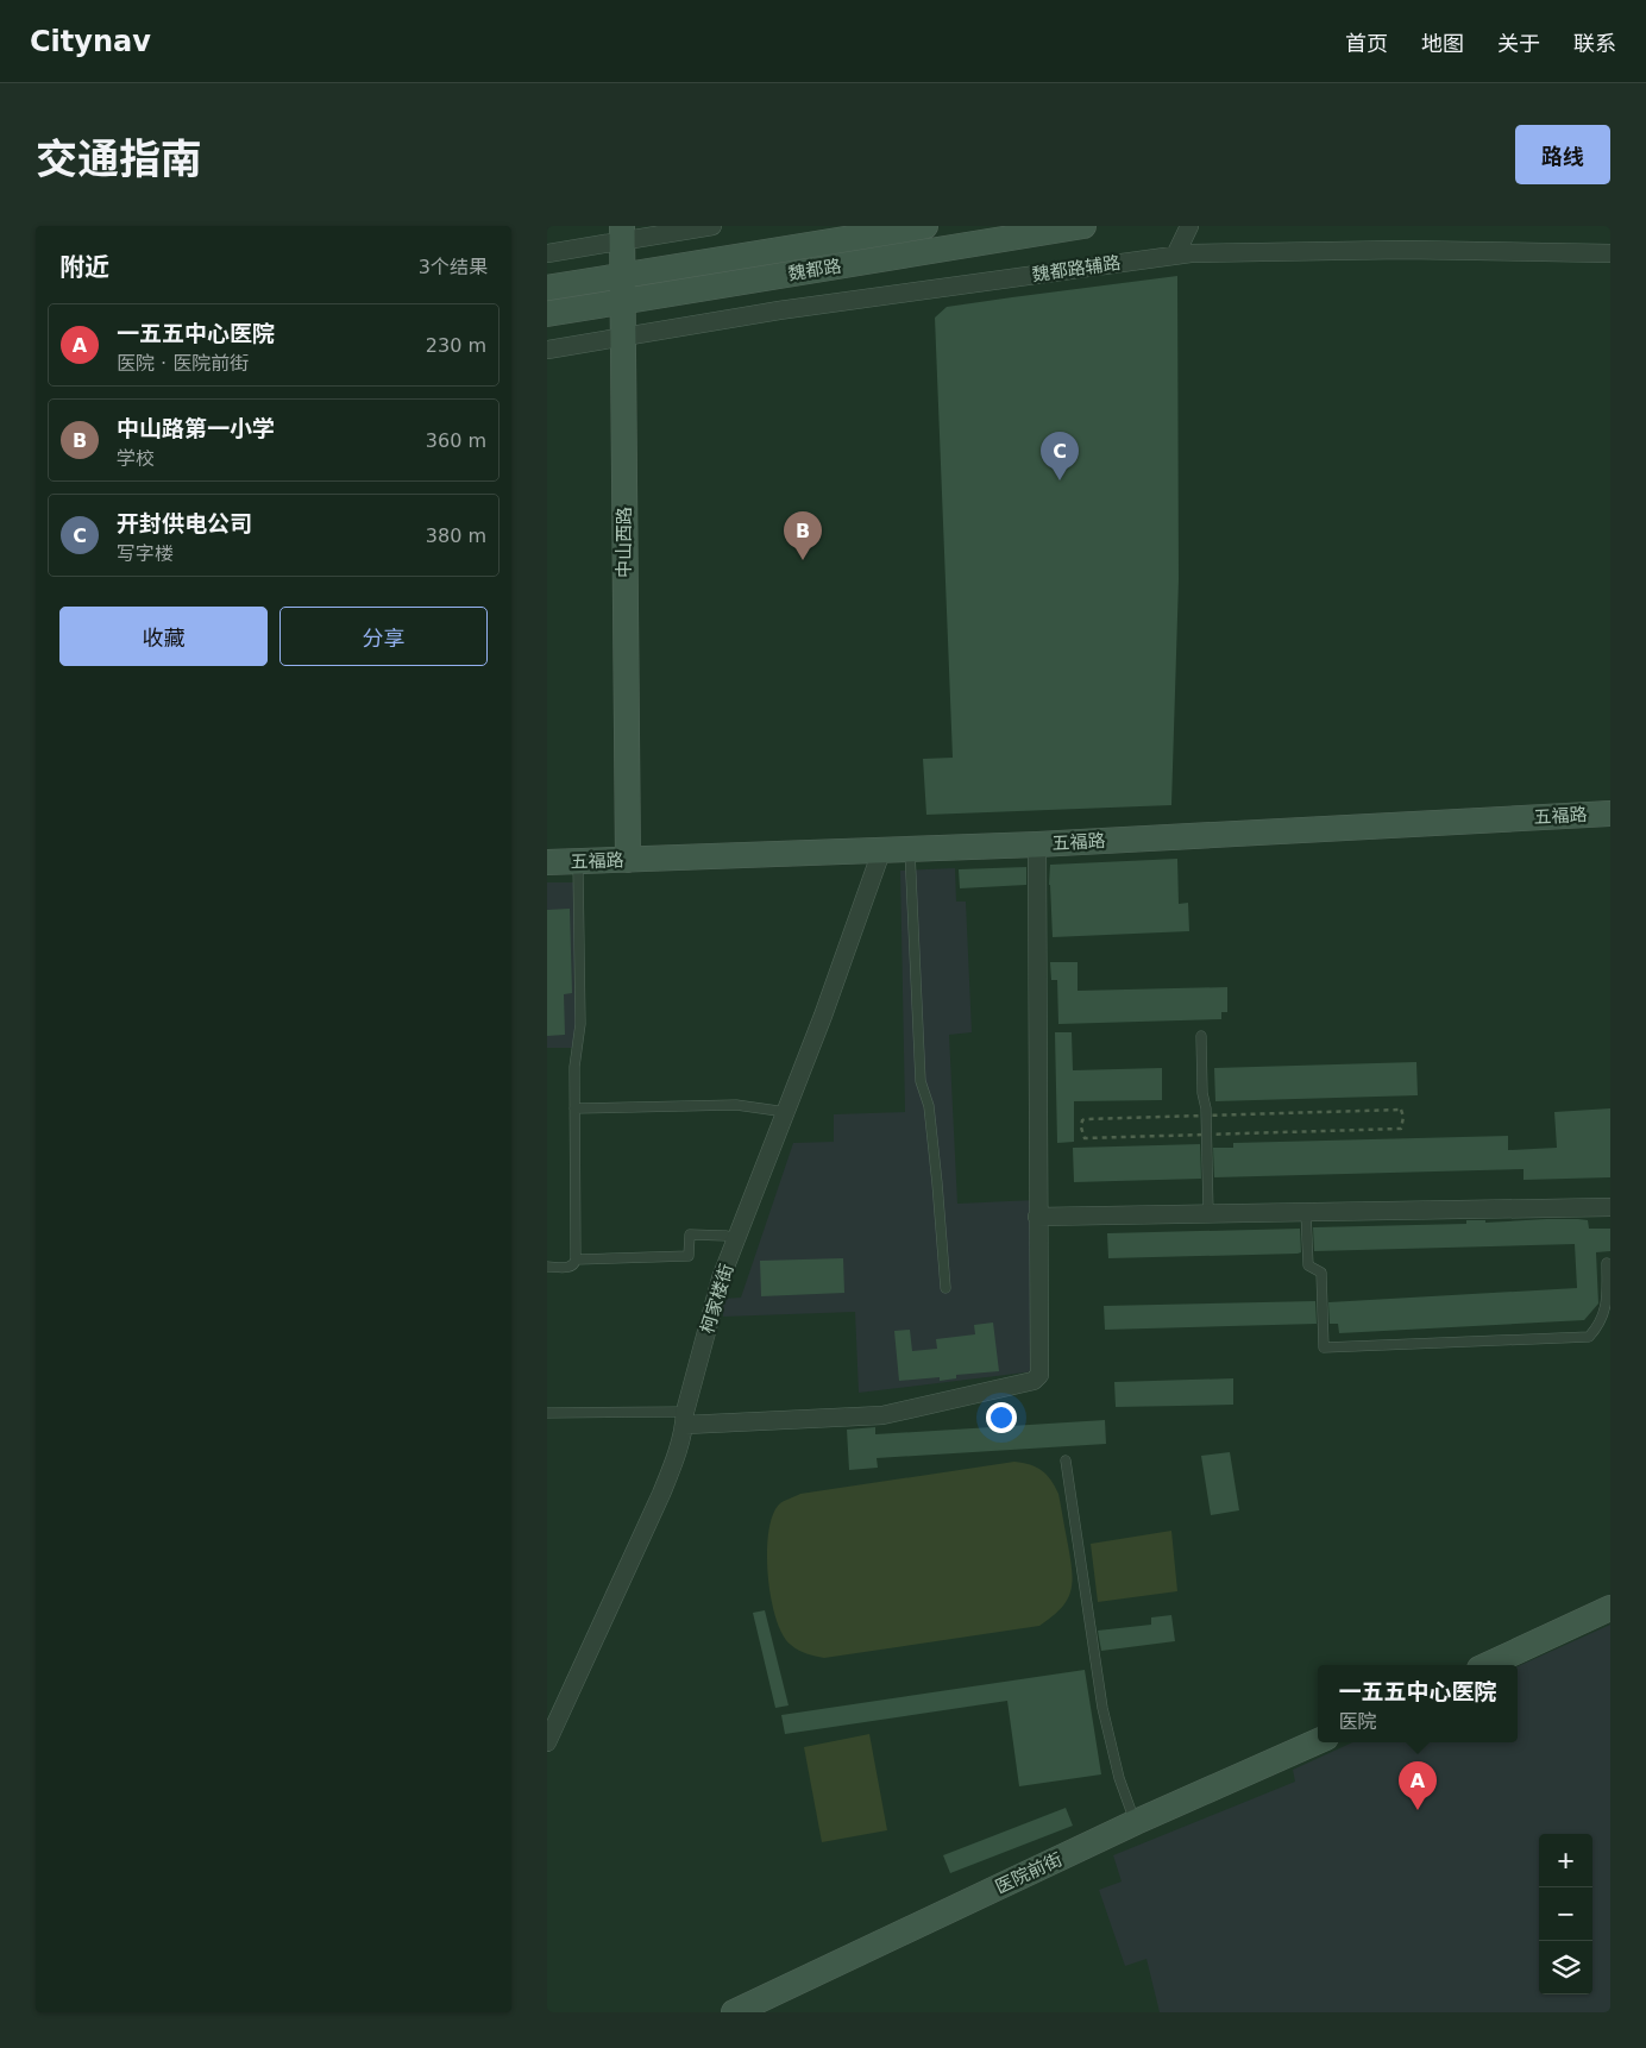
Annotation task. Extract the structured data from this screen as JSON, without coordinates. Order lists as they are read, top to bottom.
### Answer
{
  "streets": {
    "street": [
      "魏都路辅路",
      "魏都路",
      "中山西路",
      "五福路",
      "柯家楼街",
      "医院前街"
    ]
  },
  "crossings": [
    ["魏都路辅路", "中山西路"],
    ["魏都路", "中山西路"],
    ["中山西路", "五福路"],
    ["五福路", "柯家楼街"]
  ],
  "page": {
    "header": "Citynav",
    "nav": [
      "首页",
      "地图",
      "关于",
      "联系"
    ],
    "title": "交通指南",
    "buttons": [
      "路线",
      ["收藏", "分享"]
    ],
    "heading": ["附近", "3个结果"],
    "list": [
      {
        "mark": "A",
        "name": "一五五中心医院",
        "note": "医院 · 医院前街",
        "value": "230 m"
      },
      {
        "mark": "B",
        "name": "中山路第一小学",
        "note": "学校",
        "value": "360 m"
      },
      {
        "mark": "C",
        "name": "开封供电公司",
        "note": "写字楼",
        "value": "380 m"
      }
    ],
    "pins": ["C", "B", "A"],
    "popup": ["一五五中心医院", "医院"],
    "map_buttons": ["+", "−"]
  }
}
